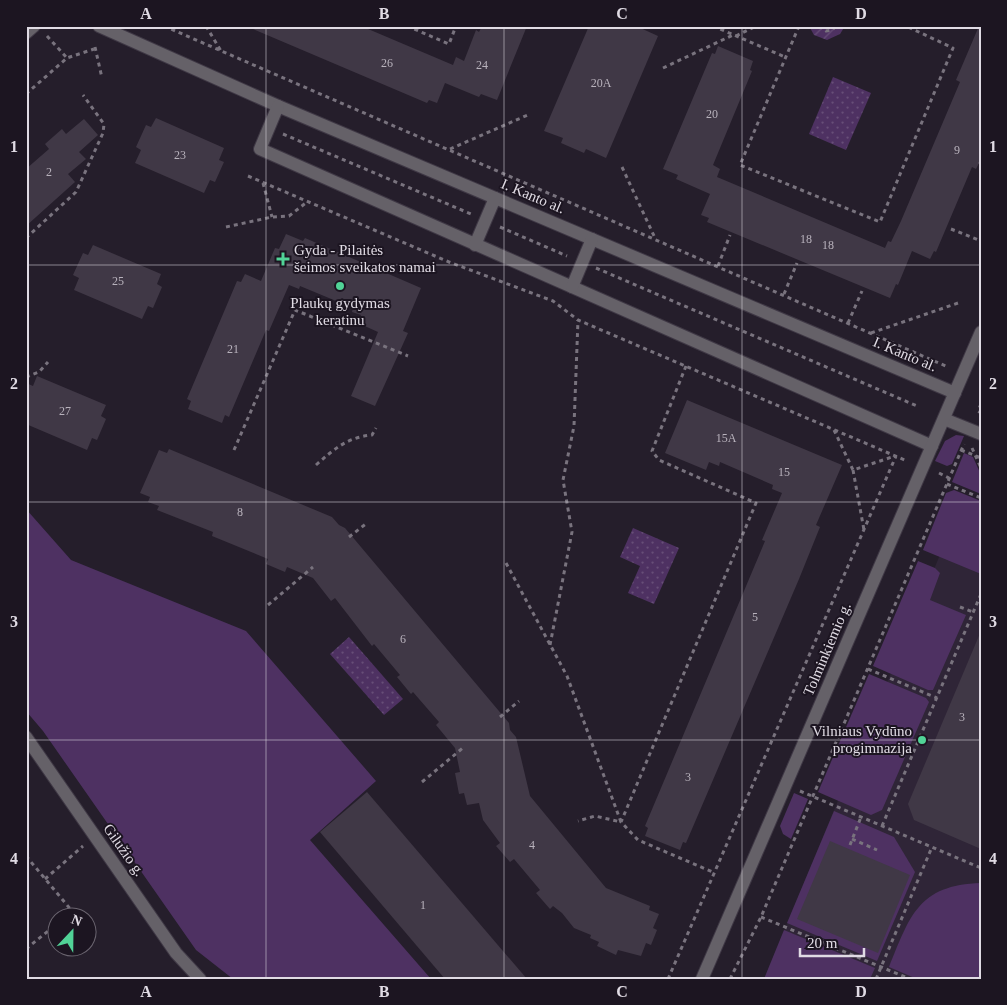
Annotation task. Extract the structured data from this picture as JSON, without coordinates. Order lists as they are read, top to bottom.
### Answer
{
  "streets": {
    "street": ["I. Kanto al.", "Tolminkiemio g.", "Gilužio g."]
  },
  "crossings": [
    ["I. Kanto al.", "Tolminkiemio g."]
  ],
  "places": {
    "health": ["Gyda - Pilaitės šeimos sveikatos namai"],
    "other": ["Plaukų gydymas keratinu", "Vilniaus Vydūno progimnazija"]
  },
  "house_numbers": [
    "26",
    "24",
    "20A",
    "20",
    "9",
    "23",
    "2",
    "18",
    "18",
    "25",
    "21",
    "27",
    "15A",
    "15",
    "8",
    "5",
    "6",
    "3",
    "3",
    "4",
    "1"
  ],
  "scale_bar": "20 m",
  "north": "top",
  "grid": {
    "columns": [
      "A",
      "B",
      "C",
      "D"
    ],
    "rows": [
      "1",
      "2",
      "3",
      "4"
    ]
  }
}
